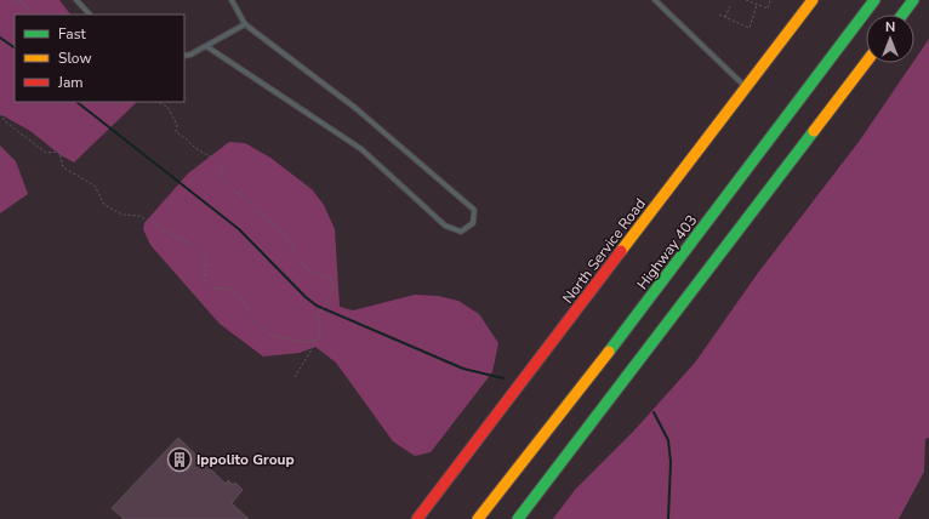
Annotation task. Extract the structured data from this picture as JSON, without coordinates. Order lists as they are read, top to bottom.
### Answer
{
  "streets": {
    "main road": ["North Service Road", "Highway 403"]
  },
  "places": {
    "building": ["Ippolito Group"]
  },
  "legend": ["Fast", "Slow", "Jam"],
  "north": "top"
}
